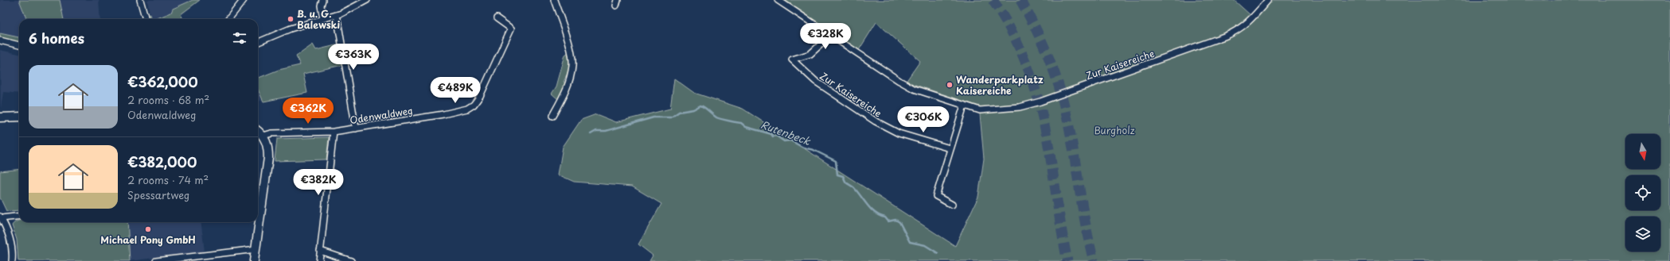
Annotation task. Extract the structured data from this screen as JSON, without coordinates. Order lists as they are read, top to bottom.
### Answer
{
  "streets": {
    "street": ["Zur Kaisereiche", "Odenwaldweg"]
  },
  "water": ["Rutenbeck"],
  "parks": ["Burgholz"],
  "places": ["B. u. G. Balewski", "Wanderparkplatz Kaisereiche", "Michael Pony GmbH"],
  "north": "bottom",
  "page": {
    "heading": "6 homes",
    "price": [
      "€328K",
      "€363K",
      "€489K",
      "€362K",
      "€306K",
      "€382K"
    ],
    "list": [
      {
        "name": "€362,000",
        "note": "2 rooms · 68 m² · Odenwaldweg"
      },
      {
        "name": "€382,000",
        "note": "2 rooms · 74 m² · Spessartweg"
      }
    ]
  }
}
